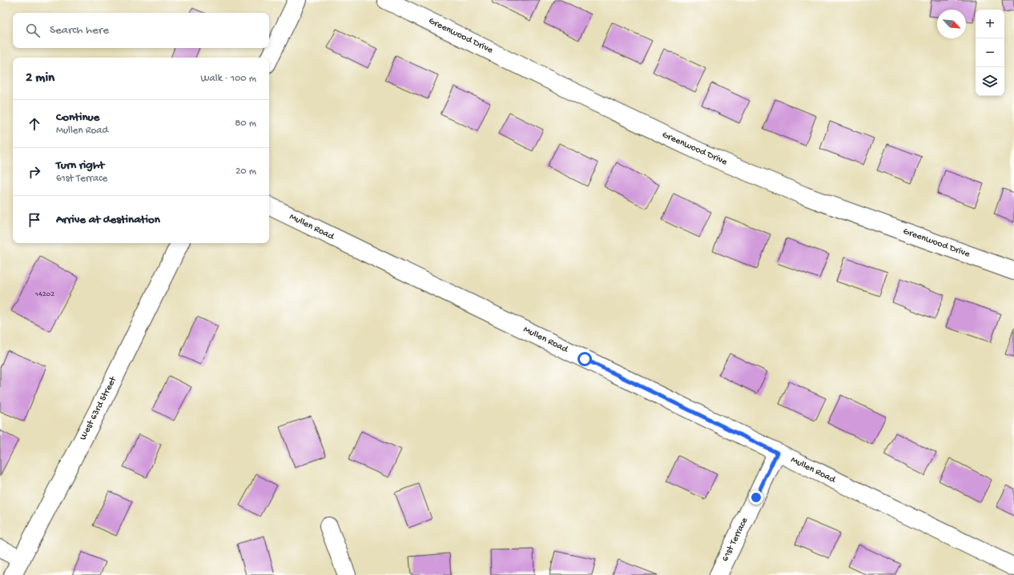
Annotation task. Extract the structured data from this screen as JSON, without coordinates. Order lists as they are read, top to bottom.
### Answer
{
  "streets": {
    "street": [
      "Greenwood Drive",
      "Mullen Road",
      "West 63rd Street",
      "61st Terrace"
    ]
  },
  "crossings": [
    ["Mullen Road", "61st Terrace"]
  ],
  "house_numbers": ["14202"],
  "north": "bottom right",
  "page": {
    "map_buttons": ["+", "−"],
    "search": "Search here",
    "heading": ["2 min", "Walk · 100 m"],
    "list": [
      ["Continue", "Mullen Road", "80 m"],
      ["Turn right", "61st Terrace", "20 m"],
      "Arrive at destination"
    ]
  }
}
